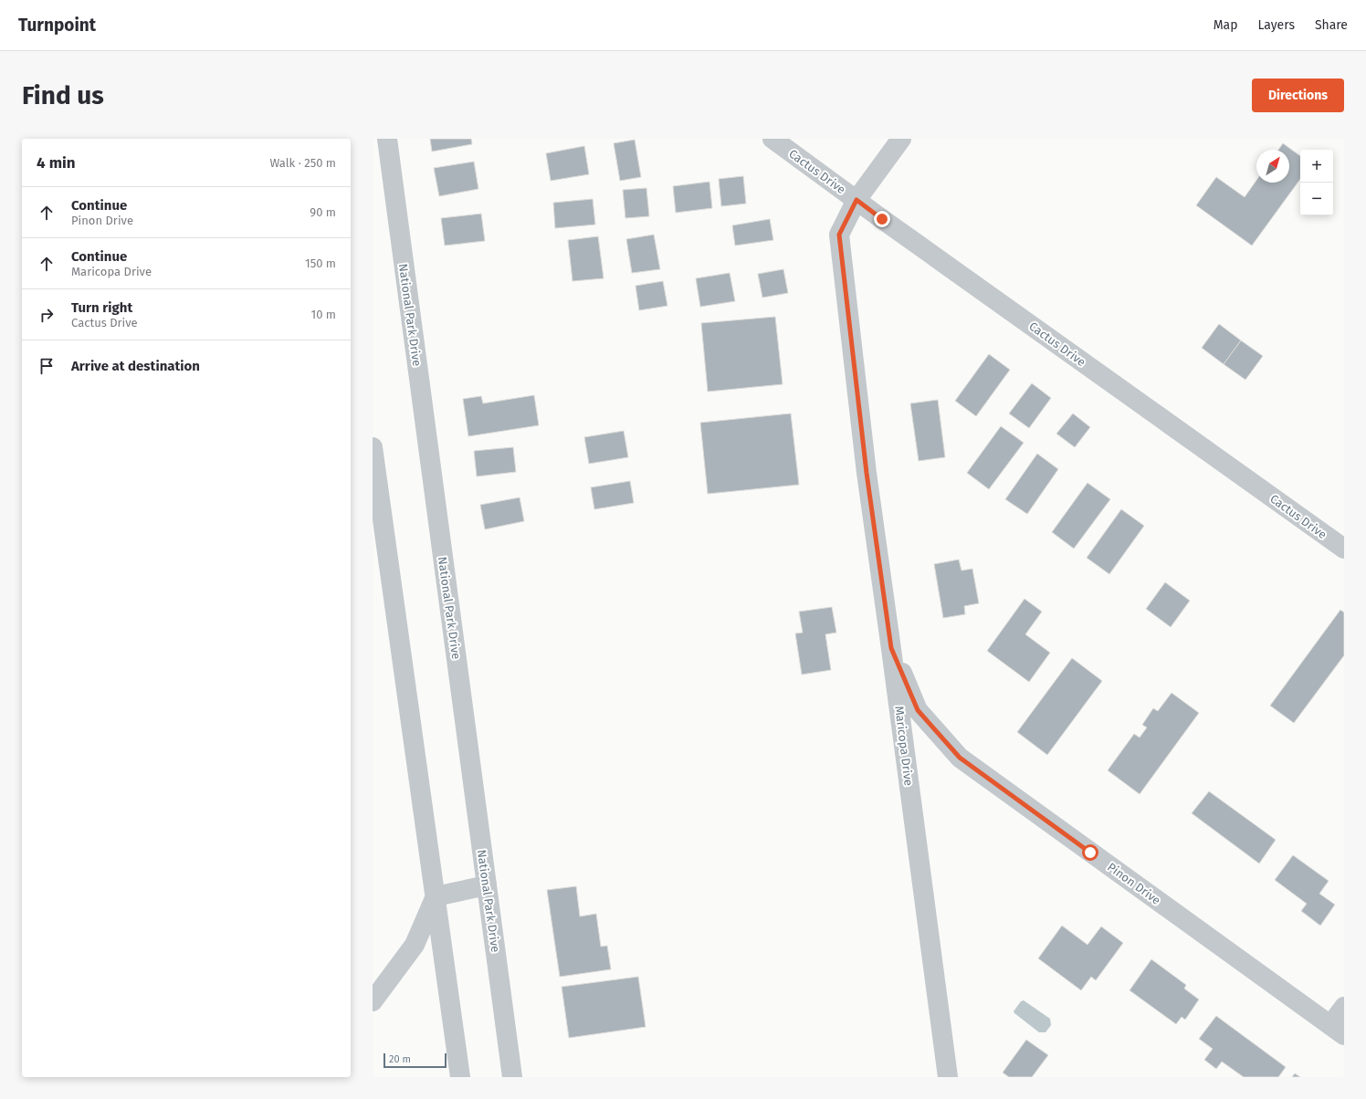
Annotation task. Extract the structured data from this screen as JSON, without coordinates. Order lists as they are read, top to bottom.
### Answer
{
  "streets": {
    "street": [
      "Cactus Drive",
      "National Park Drive",
      "Maricopa Drive",
      "Pinon Drive"
    ]
  },
  "crossings": [
    ["Cactus Drive", "Maricopa Drive"],
    ["Maricopa Drive", "Pinon Drive"]
  ],
  "scale_bar": "20 m",
  "north": "top right",
  "page": {
    "header": "Turnpoint",
    "nav": ["Map", "Layers", "Share"],
    "buttons": "Directions",
    "title": "Find us",
    "heading": ["4 min", "Walk · 250 m"],
    "map_buttons": ["+", "−"],
    "list": [
      ["Continue", "Pinon Drive", "90 m"],
      ["Continue", "Maricopa Drive", "150 m"],
      ["Turn right", "Cactus Drive", "10 m"],
      "Arrive at destination"
    ],
    "scale": "20 m"
  }
}
